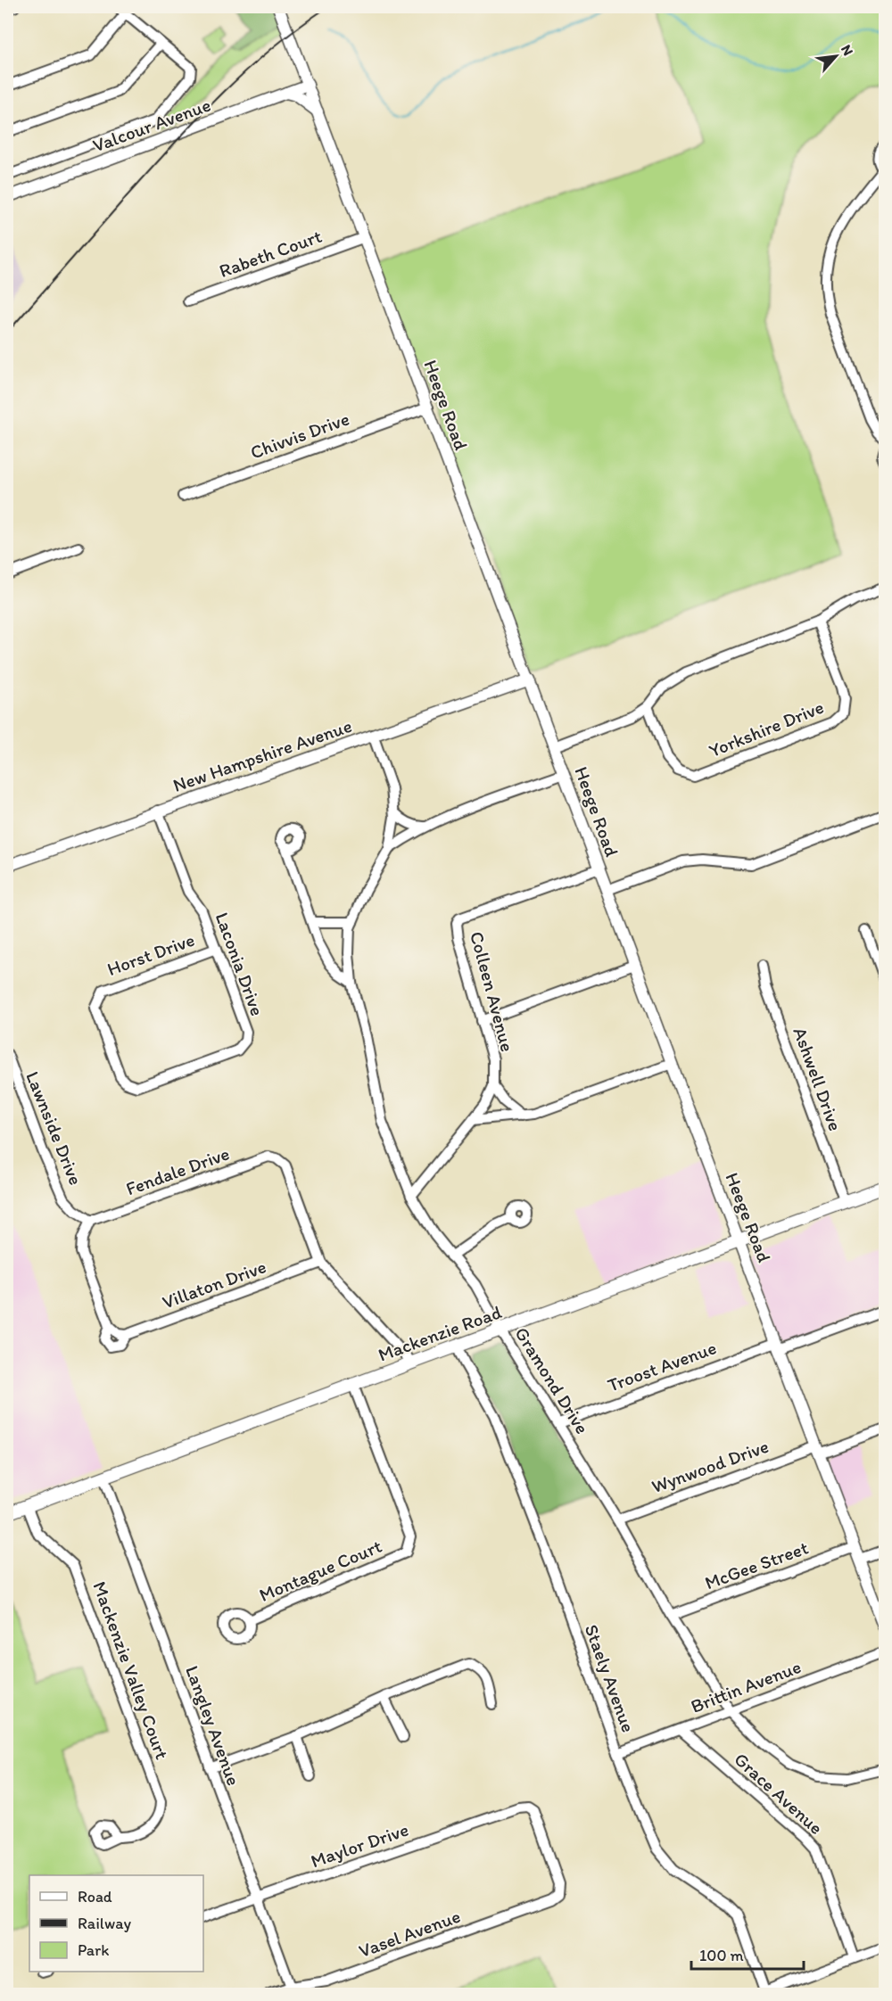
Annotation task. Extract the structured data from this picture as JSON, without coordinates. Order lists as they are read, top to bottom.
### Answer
{
  "streets": {
    "main road": ["Mackenzie Road"],
    "street": [
      "Valcour Avenue",
      "Rabeth Court",
      "Heege Road",
      "Chivvis Drive",
      "Yorkshire Drive",
      "New Hampshire Avenue",
      "Horst Drive",
      "Laconia Drive",
      "Colleen Avenue",
      "Ashwell Drive",
      "Lawnside Drive",
      "Fendale Drive",
      "Villaton Drive",
      "Troost Avenue",
      "Gramond Drive",
      "Wynwood Drive",
      "McGee Street",
      "Montague Court",
      "Mackenzie Valley Court",
      "Staely Avenue",
      "Brittin Avenue",
      "Langley Avenue",
      "Grace Avenue",
      "Maylor Drive",
      "Vasel Avenue"
    ]
  },
  "crossings": [
    ["Valcour Avenue", "Heege Road"],
    ["Rabeth Court", "Heege Road"],
    ["Heege Road", "Chivvis Drive"],
    ["Heege Road", "New Hampshire Avenue"],
    ["Heege Road", "Colleen Avenue"],
    ["Heege Road", "Mackenzie Road"],
    ["Heege Road", "Troost Avenue"],
    ["Heege Road", "Wynwood Drive"],
    ["Heege Road", "McGee Street"],
    ["New Hampshire Avenue", "Laconia Drive"],
    ["New Hampshire Avenue", "Gramond Drive"],
    ["Horst Drive", "Laconia Drive"],
    ["Colleen Avenue", "Gramond Drive"],
    ["Ashwell Drive", "Mackenzie Road"],
    ["Lawnside Drive", "Fendale Drive"],
    ["Fendale Drive", "Villaton Drive"],
    ["Mackenzie Road", "Gramond Drive"],
    ["Mackenzie Road", "Montague Court"],
    ["Mackenzie Road", "Mackenzie Valley Court"],
    ["Mackenzie Road", "Staely Avenue"],
    ["Mackenzie Road", "Langley Avenue"],
    ["Troost Avenue", "Gramond Drive"],
    ["Gramond Drive", "Wynwood Drive"],
    ["Gramond Drive", "McGee Street"],
    ["Gramond Drive", "Brittin Avenue"],
    ["Staely Avenue", "Brittin Avenue"],
    ["Brittin Avenue", "Grace Avenue"],
    ["Langley Avenue", "Maylor Drive"],
    ["Langley Avenue", "Vasel Avenue"],
    ["Maylor Drive", "Vasel Avenue"]
  ],
  "legend": ["Road", "Railway", "Park"],
  "scale_bar": "100 m",
  "north": "top right"
}
